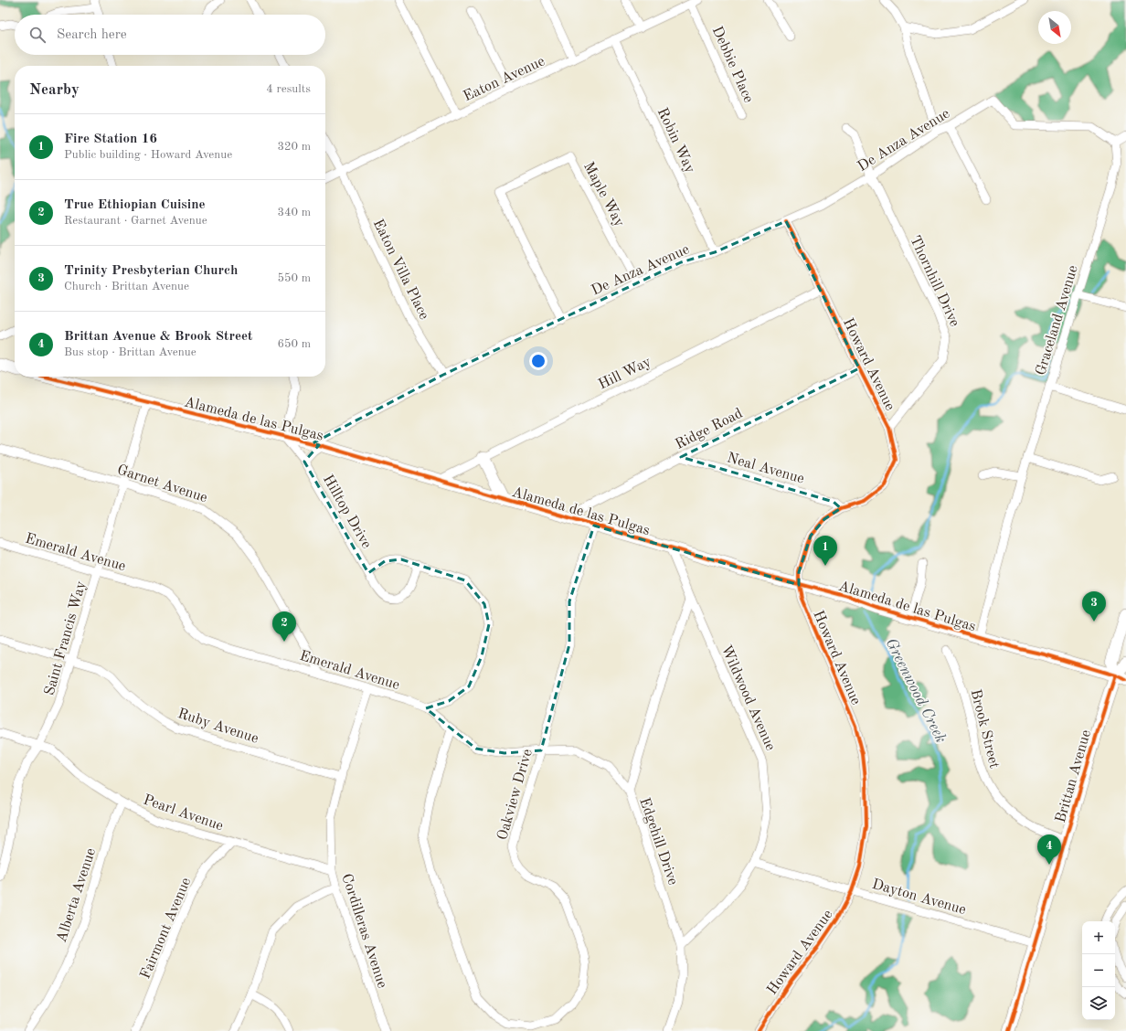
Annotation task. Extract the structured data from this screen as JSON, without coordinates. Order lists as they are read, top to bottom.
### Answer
{
  "streets": {
    "main road": ["Alameda de las Pulgas", "Brittan Avenue"],
    "street": [
      "Debbie Place",
      "Eaton Avenue",
      "De Anza Avenue",
      "Robin Way",
      "Maple Way",
      "Eaton Villa Place",
      "Thornhill Drive",
      "Graceland Avenue",
      "Howard Avenue",
      "Hill Way",
      "Ridge Road",
      "Neal Avenue",
      "Garnet Avenue",
      "Hilltop Drive",
      "Emerald Avenue",
      "Saint Francis Way",
      "Wildwood Avenue",
      "Ruby Avenue",
      "Brook Street",
      "Oakview Drive",
      "Pearl Avenue",
      "Edgehill Drive",
      "Alberta Avenue",
      "Dayton Avenue",
      "Fairmont Avenue",
      "Cordilleras Avenue"
    ]
  },
  "crossings": [
    ["Debbie Place", "Eaton Avenue"],
    ["Eaton Avenue", "Robin Way"],
    ["Eaton Avenue", "Eaton Villa Place"],
    ["De Anza Avenue", "Robin Way"],
    ["De Anza Avenue", "Maple Way"],
    ["De Anza Avenue", "Eaton Villa Place"],
    ["De Anza Avenue", "Thornhill Drive"],
    ["De Anza Avenue", "Graceland Avenue"],
    ["De Anza Avenue", "Howard Avenue"],
    ["De Anza Avenue", "Alameda de las Pulgas"],
    ["Thornhill Drive", "Howard Avenue"],
    ["Graceland Avenue", "Alameda de las Pulgas"],
    ["Howard Avenue", "Hill Way"],
    ["Howard Avenue", "Alameda de las Pulgas"],
    ["Howard Avenue", "Ridge Road"],
    ["Howard Avenue", "Neal Avenue"],
    ["Howard Avenue", "Dayton Avenue"],
    ["Hill Way", "Alameda de las Pulgas"],
    ["Alameda de las Pulgas", "Ridge Road"],
    ["Alameda de las Pulgas", "Hilltop Drive"],
    ["Alameda de las Pulgas", "Saint Francis Way"],
    ["Alameda de las Pulgas", "Wildwood Avenue"],
    ["Alameda de las Pulgas", "Brittan Avenue"],
    ["Alameda de las Pulgas", "Oakview Drive"],
    ["Ridge Road", "Neal Avenue"],
    ["Garnet Avenue", "Emerald Avenue"],
    ["Garnet Avenue", "Saint Francis Way"],
    ["Hilltop Drive", "Emerald Avenue"],
    ["Emerald Avenue", "Saint Francis Way"],
    ["Emerald Avenue", "Oakview Drive"],
    ["Emerald Avenue", "Edgehill Drive"],
    ["Emerald Avenue", "Cordilleras Avenue"],
    ["Saint Francis Way", "Ruby Avenue"],
    ["Saint Francis Way", "Pearl Avenue"],
    ["Wildwood Avenue", "Edgehill Drive"],
    ["Wildwood Avenue", "Dayton Avenue"],
    ["Ruby Avenue", "Cordilleras Avenue"],
    ["Brook Street", "Brittan Avenue"],
    ["Brittan Avenue", "Dayton Avenue"],
    ["Pearl Avenue", "Alberta Avenue"],
    ["Pearl Avenue", "Fairmont Avenue"],
    ["Pearl Avenue", "Cordilleras Avenue"]
  ],
  "water": ["Greenwood Creek"],
  "north": "bottom right",
  "page": {
    "search": "Search here",
    "heading": ["Nearby", "4 results"],
    "list": [
      {
        "mark": "1",
        "name": "Fire Station 16",
        "note": "Public building · Howard Avenue",
        "value": "320 m"
      },
      {
        "mark": "2",
        "name": "True Ethiopian Cuisine",
        "note": "Restaurant · Garnet Avenue",
        "value": "340 m"
      },
      {
        "mark": "3",
        "name": "Trinity Presbyterian Church",
        "note": "Church · Brittan Avenue",
        "value": "550 m"
      },
      {
        "mark": "4",
        "name": "Brittan Avenue & Brook Street",
        "note": "Bus stop · Brittan Avenue",
        "value": "650 m"
      }
    ],
    "pins": [
      "1",
      "3",
      "2",
      "4"
    ],
    "map_buttons": ["+", "−"]
  }
}
